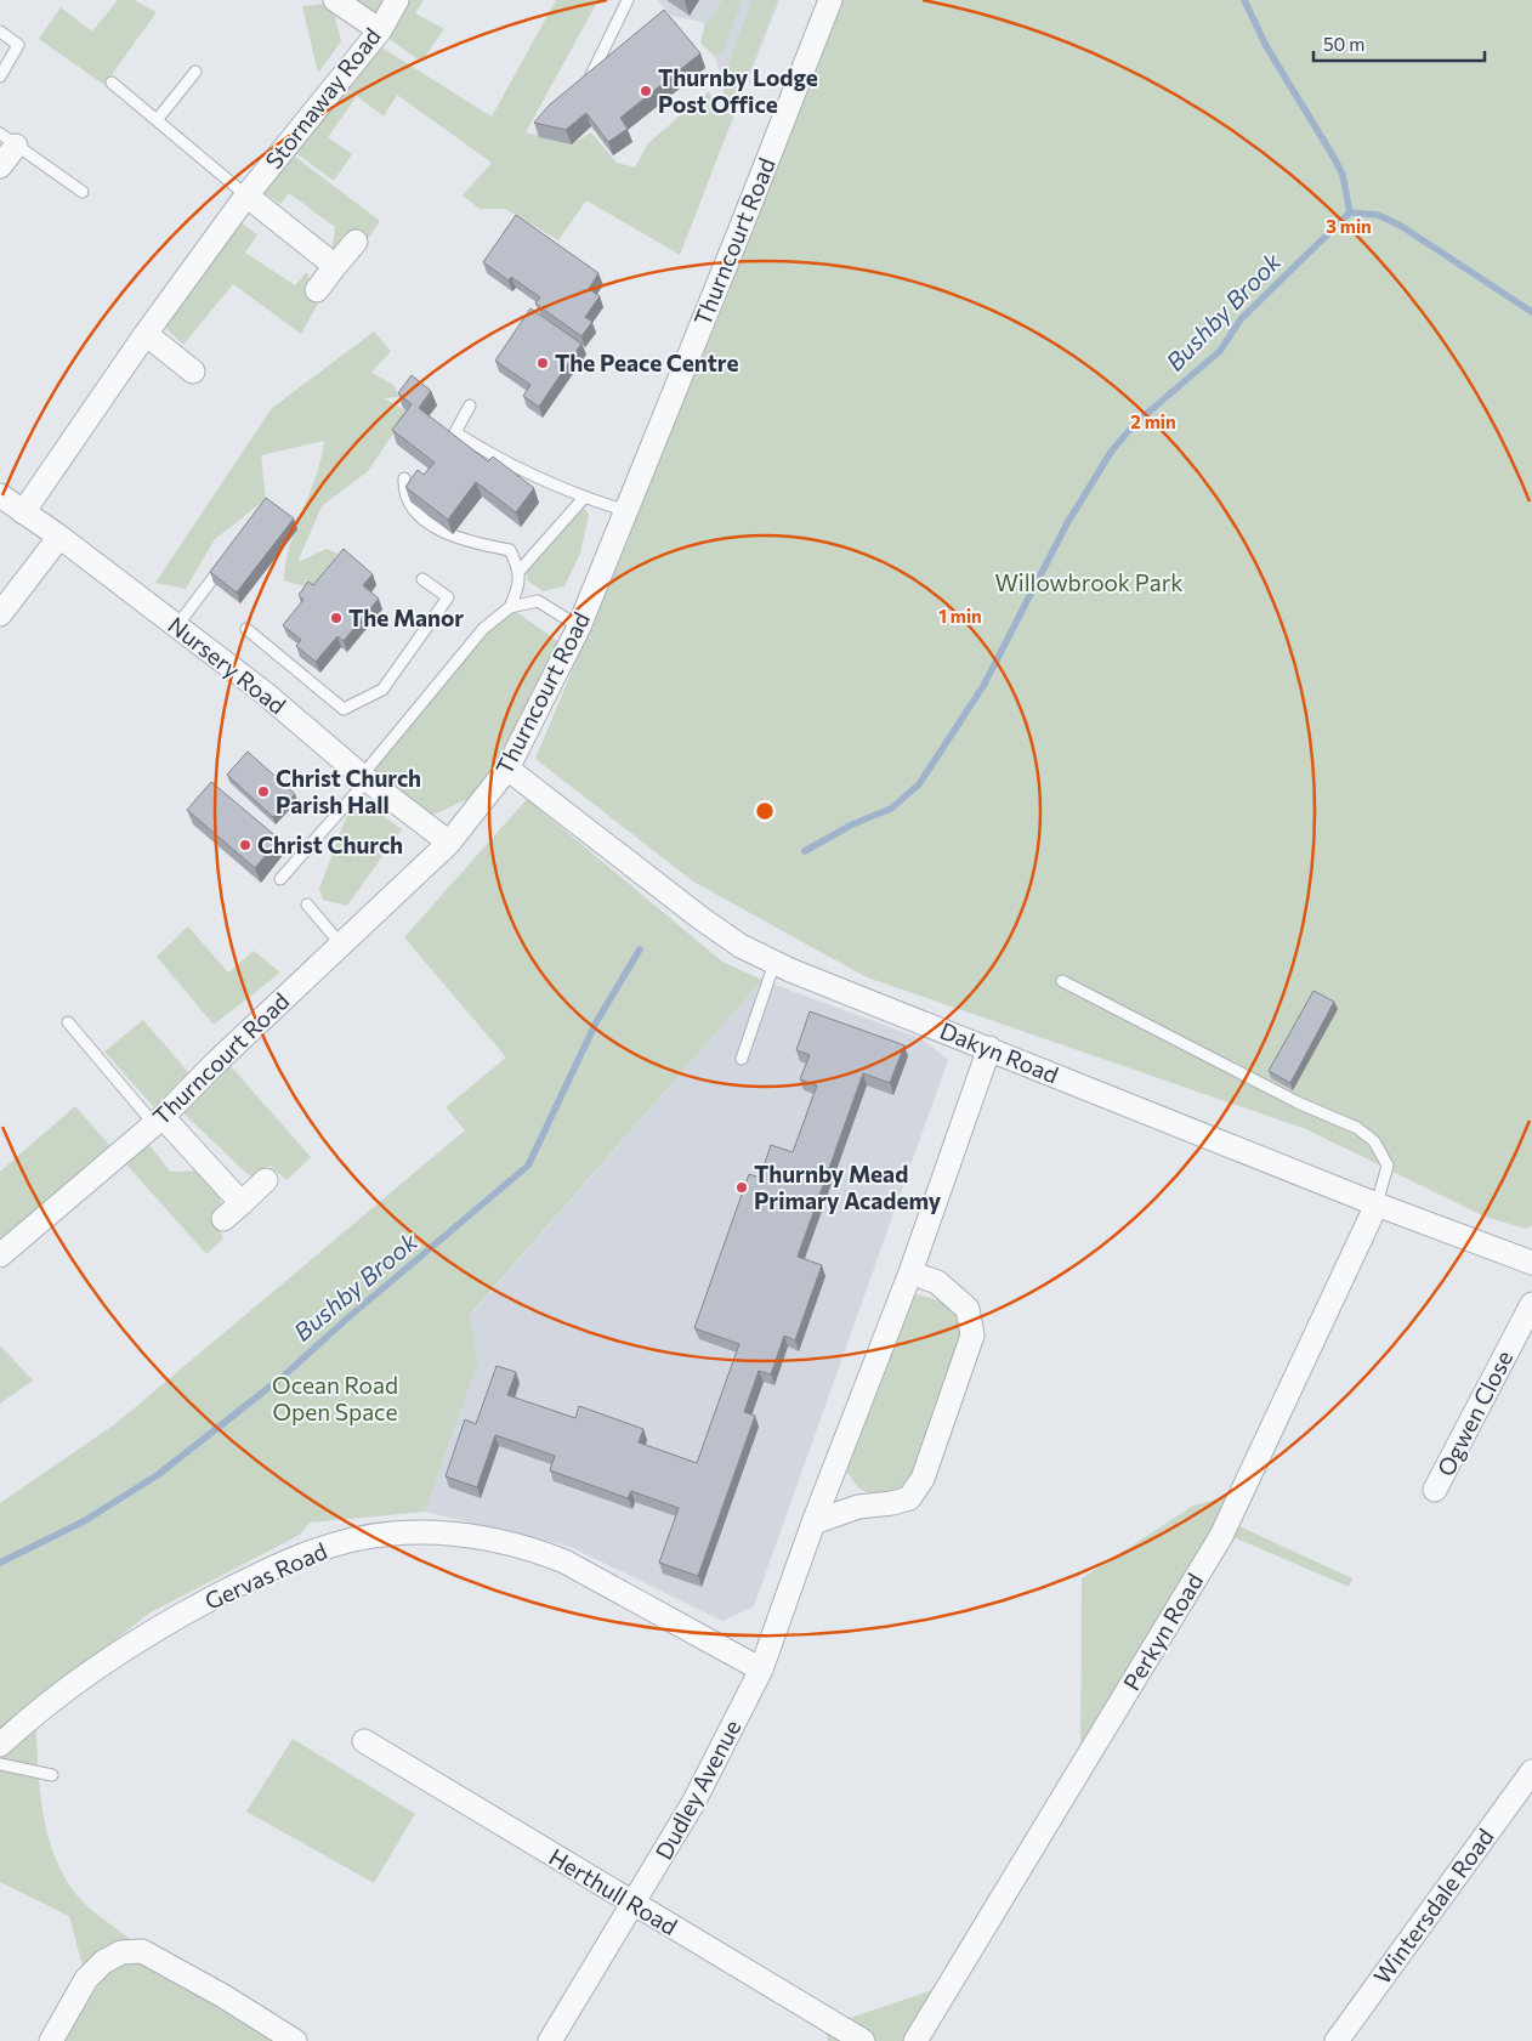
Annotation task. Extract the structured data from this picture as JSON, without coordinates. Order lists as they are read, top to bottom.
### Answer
{
  "streets": {
    "street": [
      "Stornaway Road",
      "Thurncourt Road",
      "Nursery Road",
      "Dakyn Road",
      "Ogwen Close",
      "Gervas Road",
      "Perkyn Road",
      "Dudley Avenue",
      "Herthull Road",
      "Wintersdale Road"
    ]
  },
  "crossings": [
    ["Stornaway Road", "Nursery Road"],
    ["Thurncourt Road", "Nursery Road"],
    ["Thurncourt Road", "Dakyn Road"],
    ["Dakyn Road", "Perkyn Road"],
    ["Dakyn Road", "Dudley Avenue"],
    ["Gervas Road", "Dudley Avenue"],
    ["Dudley Avenue", "Herthull Road"]
  ],
  "water": ["Bushby Brook"],
  "parks": ["Willowbrook Park", "Ocean Road Open Space"],
  "places": [
    "Thurnby Lodge Post Office",
    "The Peace Centre",
    "The Manor",
    "Christ Church Parish Hall",
    "Christ Church",
    "Thurnby Mead Primary Academy"
  ],
  "scale_bar": "50 m",
  "rings": ["3 min", "2 min", "1 min"]
}
